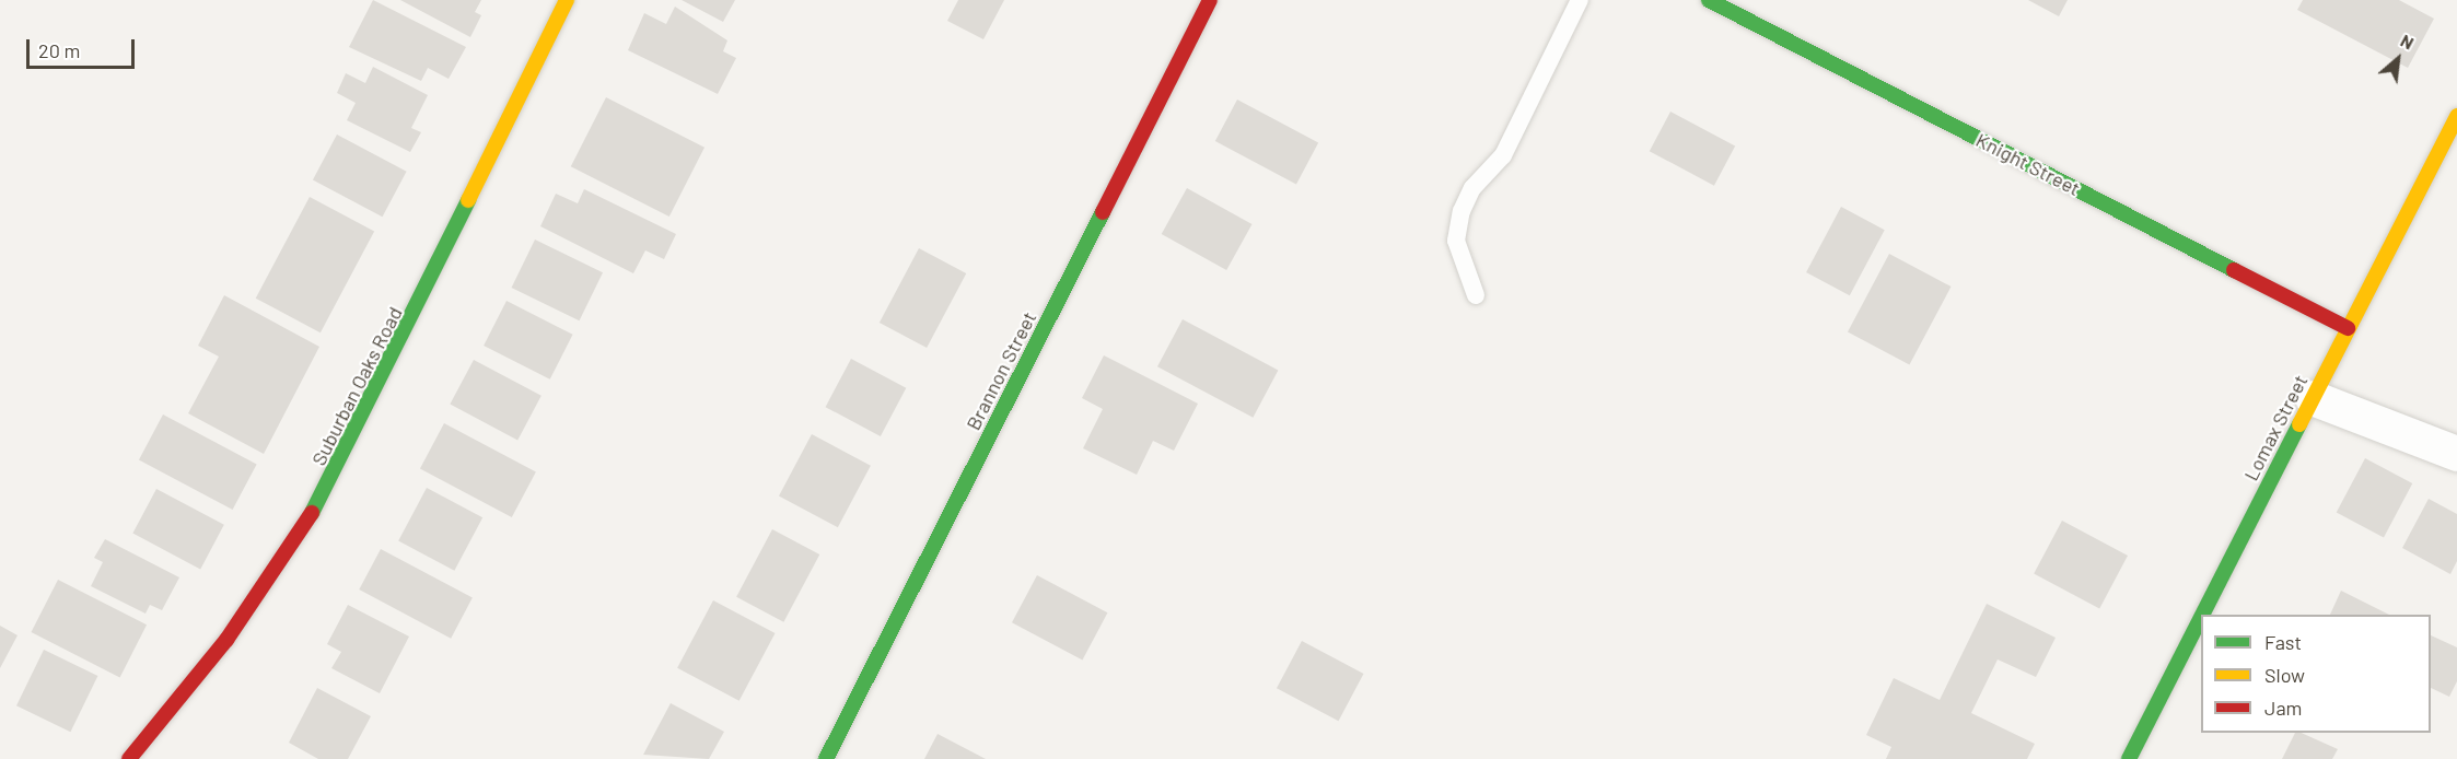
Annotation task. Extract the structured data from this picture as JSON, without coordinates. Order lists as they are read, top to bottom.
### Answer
{
  "streets": {
    "street": [
      "Knight Street",
      "Brannon Street",
      "Suburban Oaks Road",
      "Lomax Street"
    ]
  },
  "crossings": [
    ["Knight Street", "Lomax Street"]
  ],
  "legend": ["Fast", "Slow", "Jam"],
  "scale_bar": "20 m",
  "north": "top right"
}
